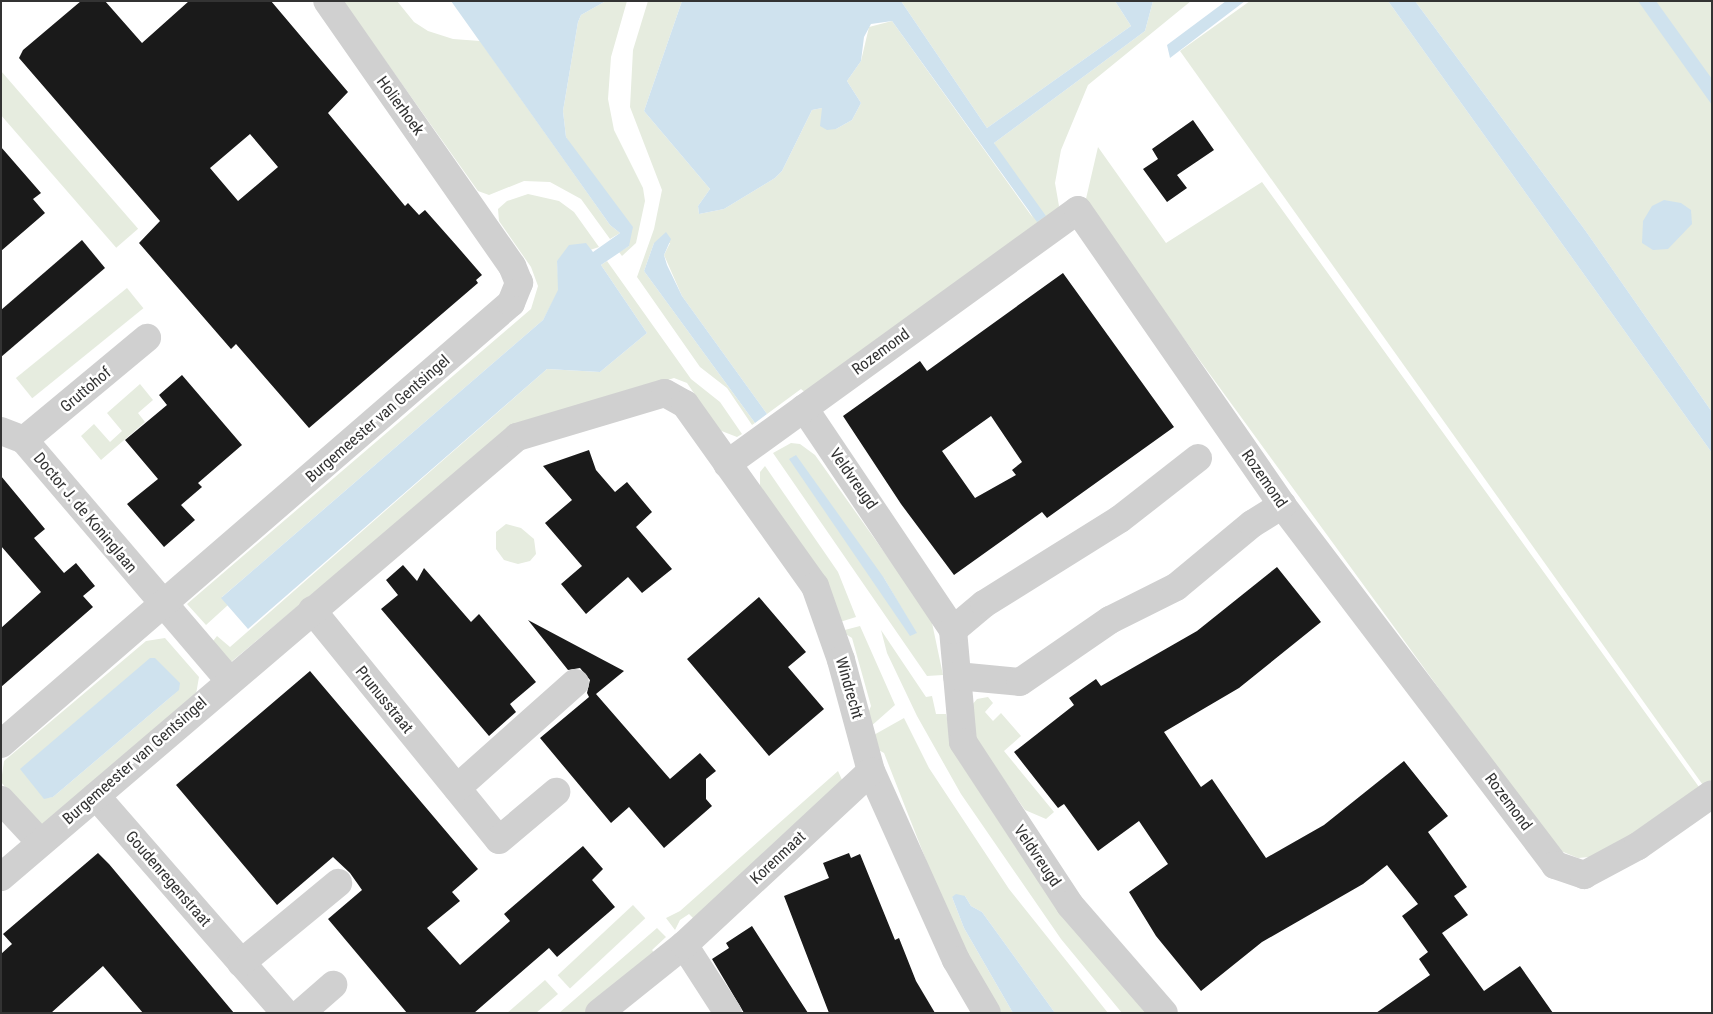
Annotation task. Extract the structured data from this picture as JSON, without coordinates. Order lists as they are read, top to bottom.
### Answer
{
  "streets": {
    "street": [
      "Holierhoek",
      "Rozemond",
      "Gruttohof",
      "Burgemeester van Gentsingel",
      "Veldvreugd",
      "Doctor J. de Koninglaan",
      "Windrecht",
      "Prunusstraat",
      "Korenmaat",
      "Goudenregenstraat"
    ]
  },
  "crossings": [
    ["Holierhoek", "Burgemeester van Gentsingel"],
    ["Rozemond", "Veldvreugd"],
    ["Gruttohof", "Doctor J. de Koninglaan"],
    ["Burgemeester van Gentsingel", "Doctor J. de Koninglaan"],
    ["Burgemeester van Gentsingel", "Windrecht"],
    ["Burgemeester van Gentsingel", "Prunusstraat"],
    ["Burgemeester van Gentsingel", "Goudenregenstraat"],
    ["Windrecht", "Korenmaat"]
  ]
}
